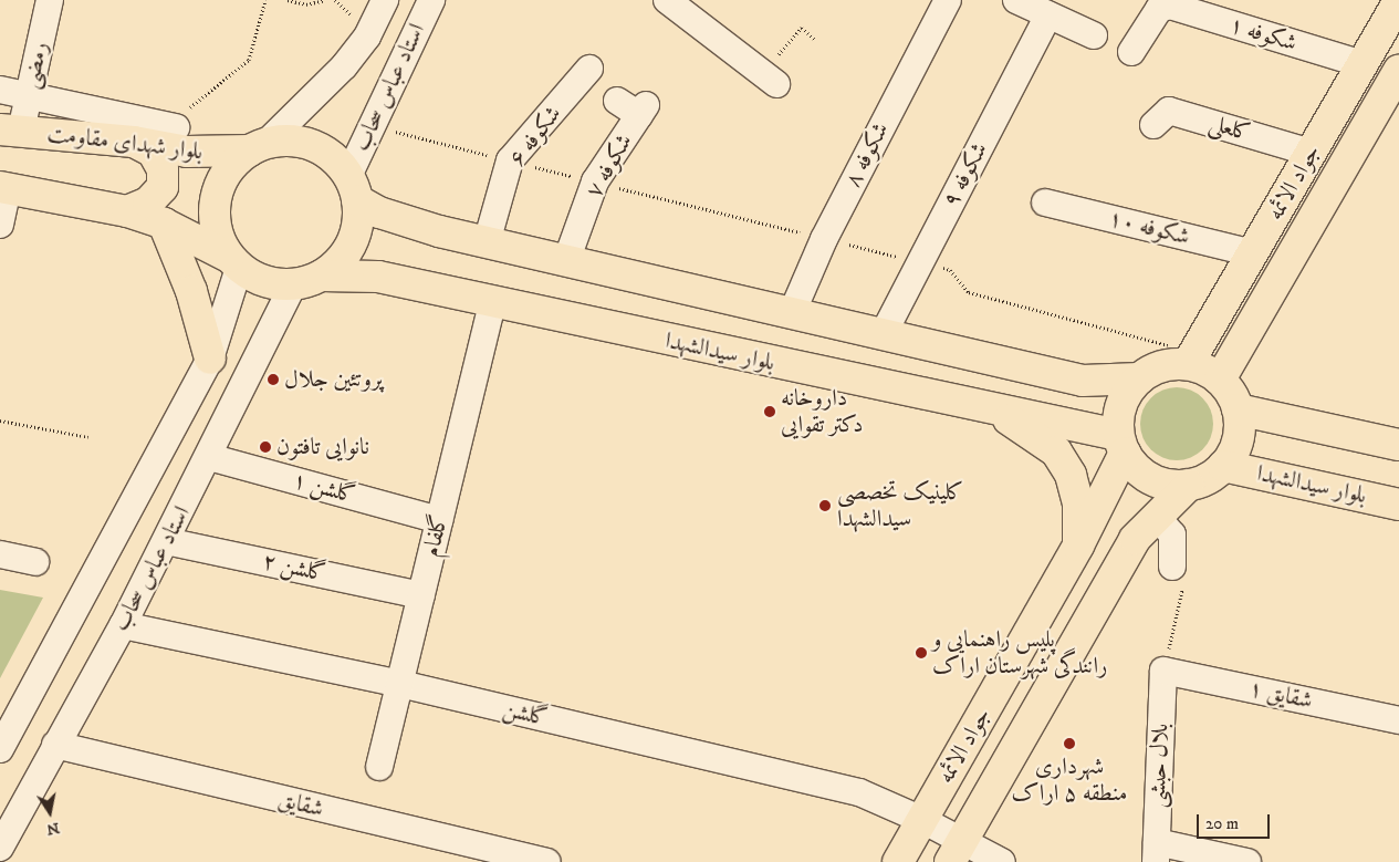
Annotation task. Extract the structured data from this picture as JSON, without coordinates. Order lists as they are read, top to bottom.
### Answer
{
  "streets": {
    "main road": ["بلوار شهدای مقاومت", "جواد الائمه", "بلوار سیدالشهدا"],
    "street": [
      "شکوفه ۱",
      "رمضی",
      "استاد عباس سحاب",
      "کلعلی",
      "شکوفه ۶",
      "شکوفه ۸",
      "شکوفه ۷",
      "شکوفه ۹",
      "شکوفه ۱۰",
      "گلشن ۱",
      "گلفام",
      "گلشن ۲",
      "شقایق ۱",
      "گلشن",
      "بلال حبشی",
      "شقایق"
    ]
  },
  "crossings": [
    ["شکوفه ۱", "جواد الائمه"],
    ["رمضی", "بلوار شهدای مقاومت"],
    ["استاد عباس سحاب", "بلوار شهدای مقاومت"],
    ["استاد عباس سحاب", "بلوار سیدالشهدا"],
    ["استاد عباس سحاب", "گلشن ۱"],
    ["استاد عباس سحاب", "گلشن ۲"],
    ["استاد عباس سحاب", "گلشن"],
    ["استاد عباس سحاب", "شقایق"],
    ["کلعلی", "جواد الائمه"],
    ["بلوار شهدای مقاومت", "بلوار سیدالشهدا"],
    ["جواد الائمه", "شکوفه ۱۰"],
    ["جواد الائمه", "بلوار سیدالشهدا"],
    ["جواد الائمه", "گلشن"],
    ["بلوار سیدالشهدا", "گلفام"],
    ["گلشن ۱", "گلفام"],
    ["گلفام", "گلشن ۲"],
    ["گلفام", "گلشن"],
    ["شقایق ۱", "بلال حبشی"]
  ],
  "places": [
    "پروتئین جلال",
    "داروخانه دکتر تقوایی",
    "نانوایی تافتون",
    "کلینیک تخصصی سیدالشهدا",
    "پلیس راهنمایی و رانندگی شهرستان اراک",
    "شهرداری منطقه ۵ اراک"
  ],
  "scale_bar": "20 m",
  "north": "bottom"
}
